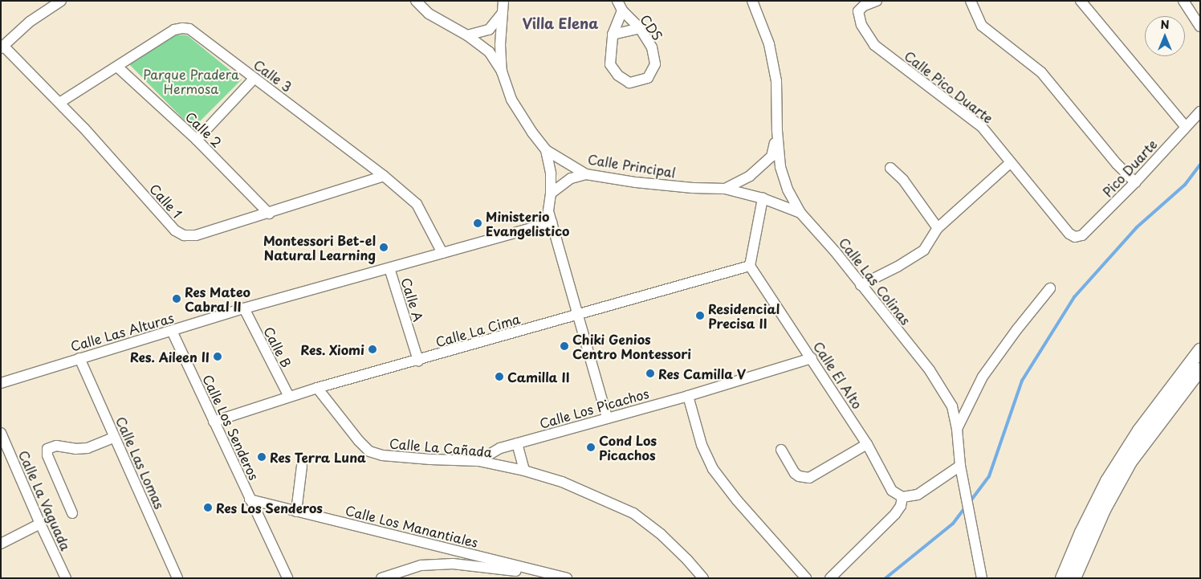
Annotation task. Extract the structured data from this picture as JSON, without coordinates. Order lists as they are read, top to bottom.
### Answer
{
  "streets": {
    "street": [
      "CDS",
      "Calle 3",
      "Calle Pico Duarte",
      "Calle 2",
      "Calle Principal",
      "Pico Duarte",
      "Calle 1",
      "Calle Las Colinas",
      "Calle A",
      "Calle La Cima",
      "Calle Las Alturas",
      "Calle B",
      "Calle El Alto",
      "Calle Los Picachos",
      "Calle Los Senderos",
      "Calle La Cañada",
      "Calle Las Lomas",
      "Calle La Vaguada",
      "Calle Los Manantiales"
    ]
  },
  "crossings": [
    ["Calle 3", "Calle 2"],
    ["Calle 3", "Calle 1"],
    ["Calle 3", "Calle Las Alturas"],
    ["Calle Pico Duarte", "Pico Duarte"],
    ["Calle 2", "Calle 1"],
    ["Calle Principal", "Calle Las Colinas"],
    ["Calle A", "Calle La Cima"],
    ["Calle A", "Calle Las Alturas"],
    ["Calle La Cima", "Calle B"],
    ["Calle La Cima", "Calle El Alto"],
    ["Calle La Cima", "Calle Los Senderos"],
    ["Calle La Cima", "Calle La Cañada"],
    ["Calle Las Alturas", "Calle B"],
    ["Calle Las Alturas", "Calle Los Senderos"],
    ["Calle Las Alturas", "Calle Las Lomas"],
    ["Calle El Alto", "Calle Los Picachos"],
    ["Calle Los Picachos", "Calle La Cañada"],
    ["Calle Los Senderos", "Calle Los Manantiales"]
  ],
  "districts": ["Villa Elena"],
  "parks": ["Parque Pradera Hermosa"],
  "places": [
    "Ministerio Evangelistico",
    "Montessori Bet-el Natural Learning",
    "Res Mateo Cabral II",
    "Residencial Precisa II",
    "Chiki Genios Centro Montessori",
    "Res. Xiomi",
    "Res. Aileen II",
    "Res Camilla V",
    "Camilla II",
    "Cond Los Picachos",
    "Res Terra Luna",
    "Res Los Senderos"
  ],
  "north": "top"
}
